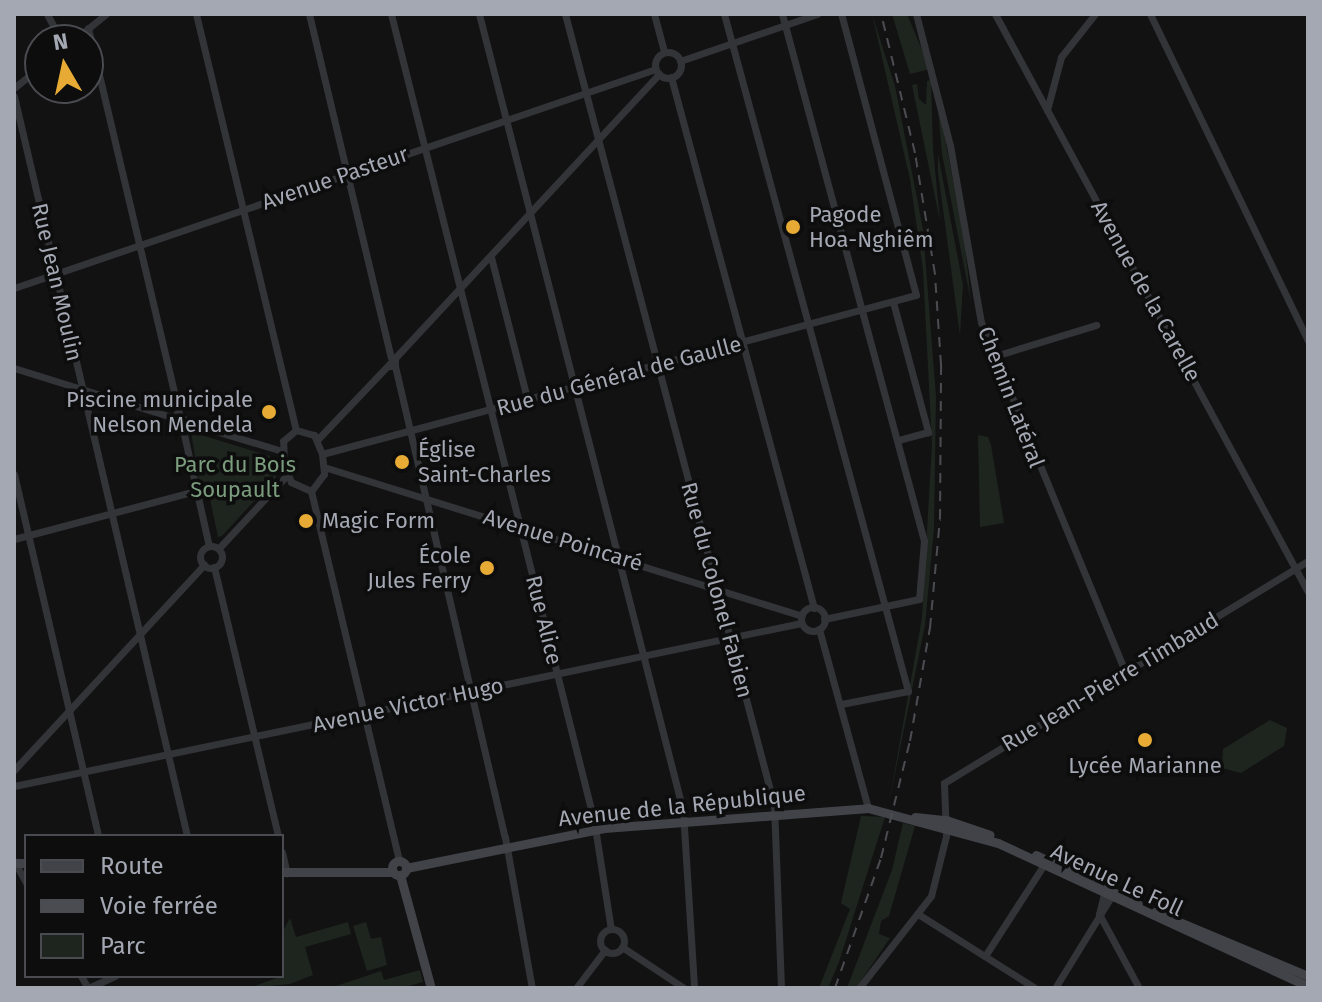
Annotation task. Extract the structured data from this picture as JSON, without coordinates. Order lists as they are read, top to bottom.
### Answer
{
  "streets": {
    "main road": ["Avenue de la République", "Avenue Le Foll"],
    "street": [
      "Avenue Pasteur",
      "Rue Jean Moulin",
      "Avenue de la Carelle",
      "Rue du Général de Gaulle",
      "Chemin Latéral",
      "Avenue Poincaré",
      "Rue du Colonel Fabien",
      "Rue Alice",
      "Rue Jean-Pierre Timbaud",
      "Avenue Victor Hugo"
    ]
  },
  "crossings": [
    ["Avenue Pasteur", "Rue Jean Moulin"],
    ["Avenue Pasteur", "Rue du Colonel Fabien"],
    ["Avenue Pasteur", "Rue Alice"],
    ["Rue Jean Moulin", "Avenue Victor Hugo"],
    ["Avenue de la Carelle", "Rue Jean-Pierre Timbaud"],
    ["Rue du Général de Gaulle", "Avenue Poincaré"],
    ["Rue du Général de Gaulle", "Rue du Colonel Fabien"],
    ["Rue du Général de Gaulle", "Rue Alice"],
    ["Chemin Latéral", "Rue Jean-Pierre Timbaud"],
    ["Avenue Poincaré", "Rue du Colonel Fabien"],
    ["Avenue Poincaré", "Rue Alice"],
    ["Avenue Poincaré", "Avenue Victor Hugo"],
    ["Rue du Colonel Fabien", "Avenue Victor Hugo"],
    ["Rue du Colonel Fabien", "Avenue de la République"],
    ["Rue Alice", "Avenue Victor Hugo"],
    ["Rue Alice", "Avenue de la République"],
    ["Rue Jean-Pierre Timbaud", "Avenue Le Foll"],
    ["Avenue de la République", "Avenue Le Foll"]
  ],
  "parks": ["Parc du Bois Soupault"],
  "places": [
    "Pagode Hoa-Nghiêm",
    "Piscine municipale Nelson Mendela",
    "Église Saint-Charles",
    "Magic Form",
    "École Jules Ferry",
    "Lycée Marianne"
  ],
  "legend": ["Route", "Voie ferrée", "Parc"],
  "north": "top"
}
